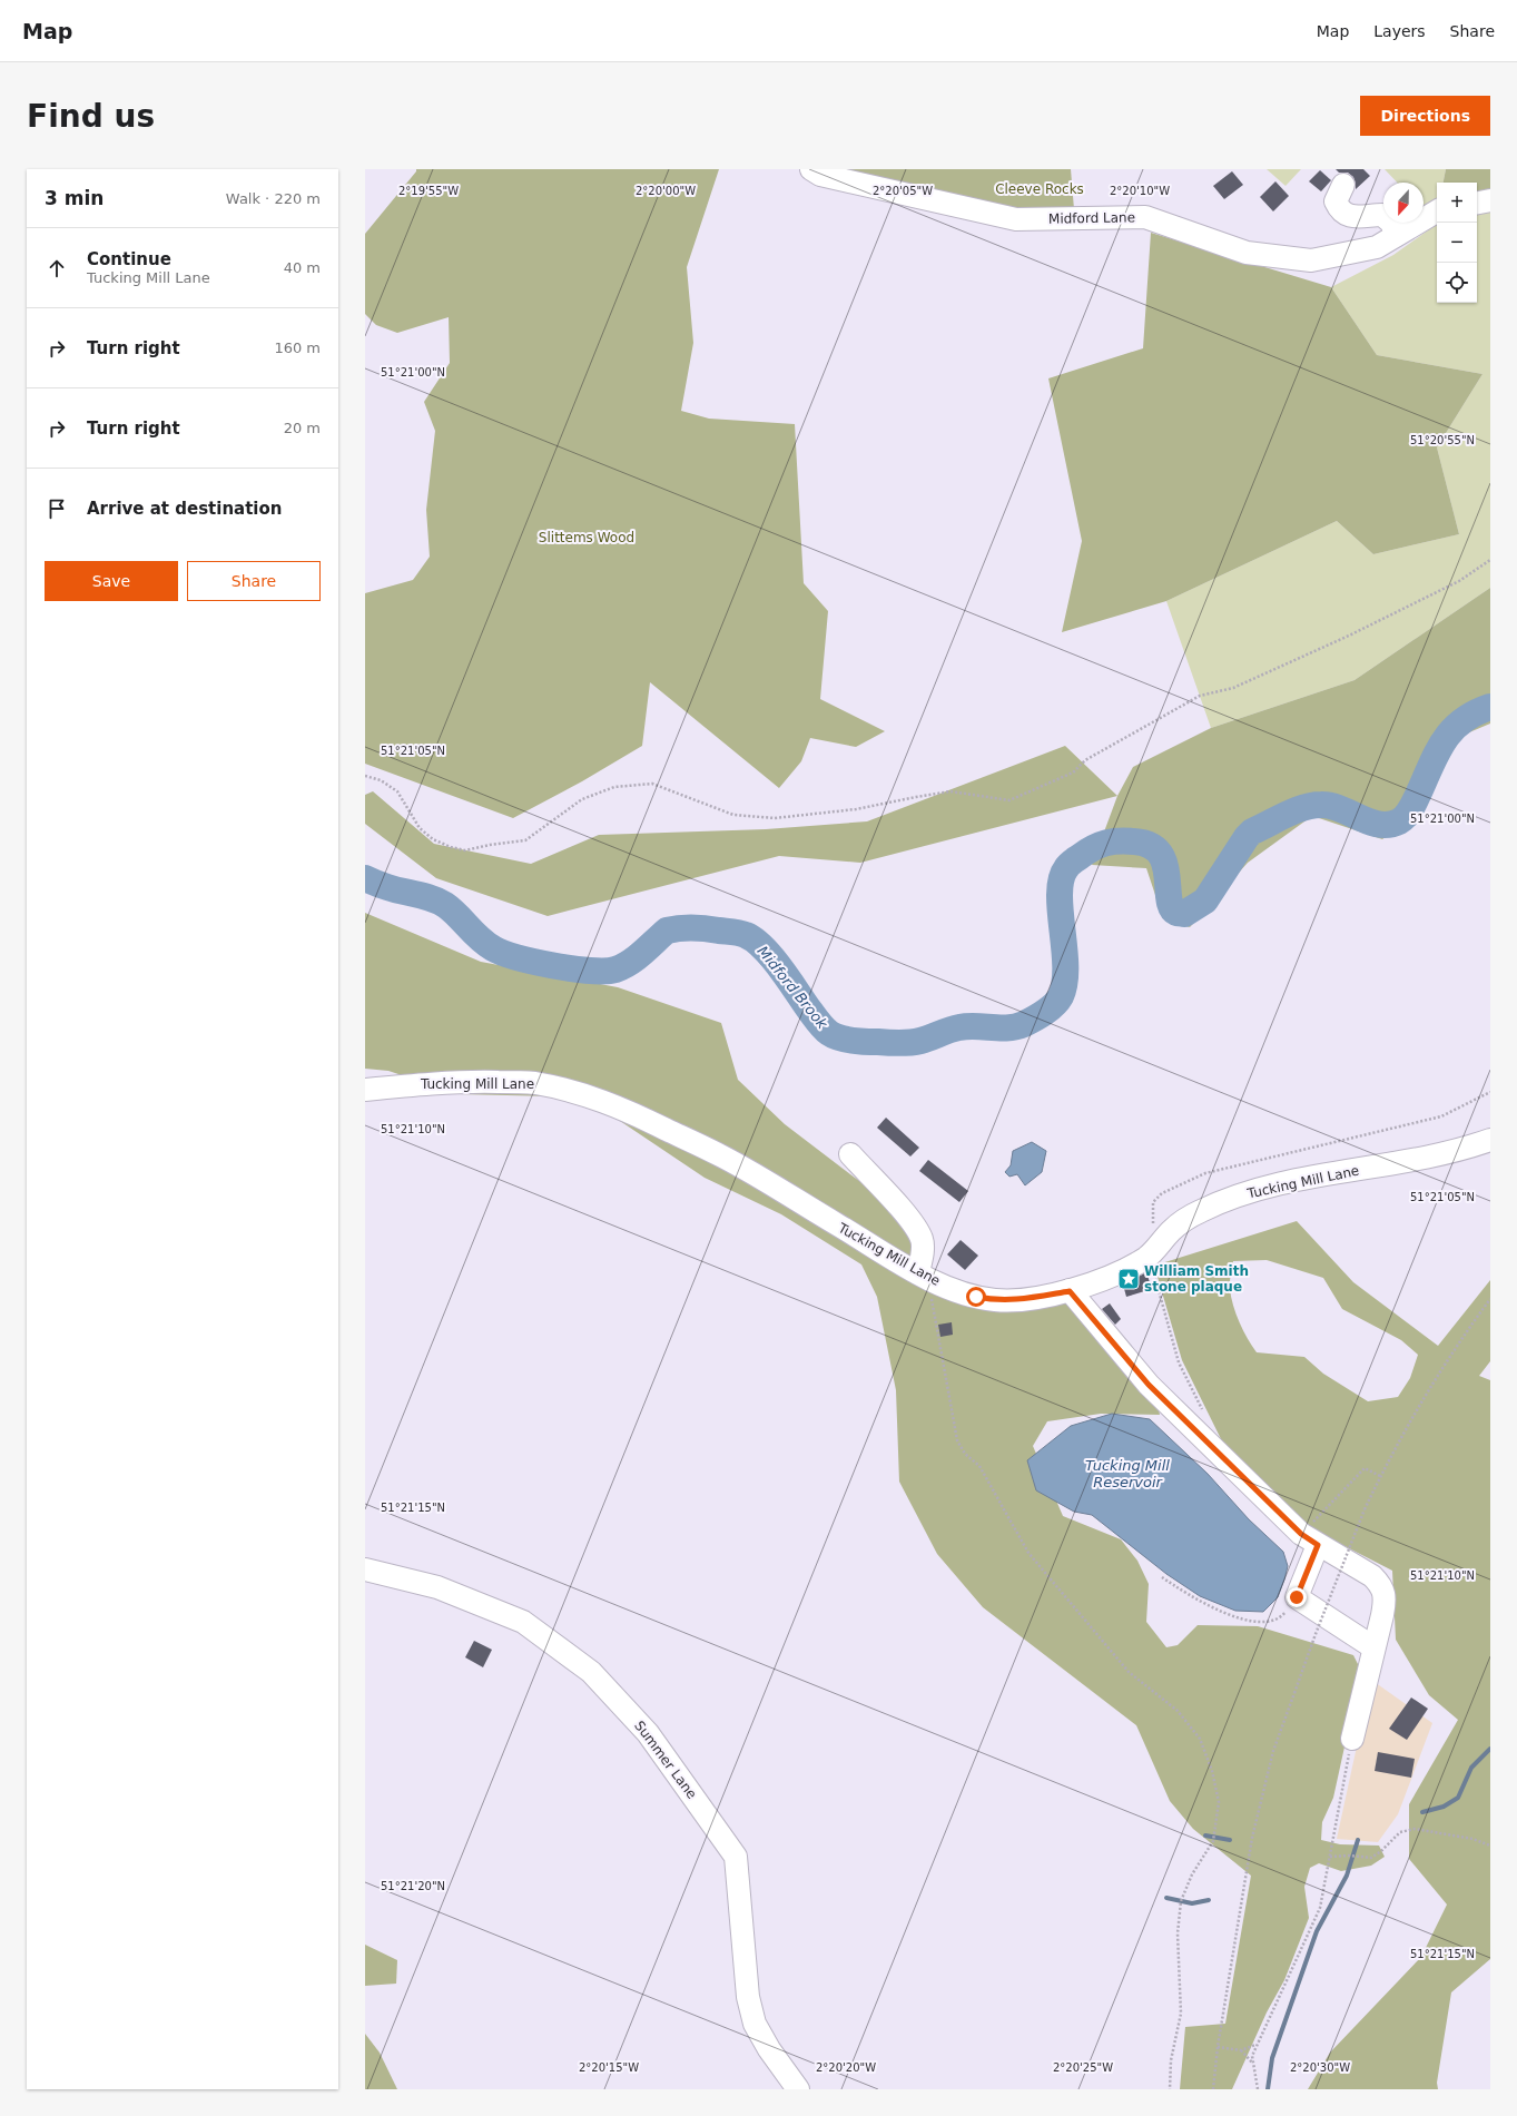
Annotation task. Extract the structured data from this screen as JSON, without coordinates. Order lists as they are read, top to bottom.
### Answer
{
  "streets": {
    "street": ["Midford Lane", "Tucking Mill Lane", "Summer Lane"]
  },
  "water": ["Midford Brook", "Tucking Mill Reservoir"],
  "parks": ["Cleeve Rocks", "Slittems Wood"],
  "places": {
    "place": ["William Smith stone plaque"]
  },
  "north": "bottom",
  "page": {
    "header": "Map",
    "nav": ["Map", "Layers", "Share"],
    "buttons": [
      "Directions",
      ["Save", "Share"]
    ],
    "title": "Find us",
    "heading": ["3 min", "Walk · 220 m"],
    "map_buttons": ["+", "−"],
    "list": [
      ["Continue", "Tucking Mill Lane", "40 m"],
      ["Turn right", "160 m"],
      ["Turn right", "20 m"],
      "Arrive at destination"
    ]
  },
  "coordinates": [
    "2°19'55\"W",
    "2°20'00\"W",
    "2°20'05\"W",
    "2°20'10\"W",
    "51°21'00\"N",
    "51°20'55\"N",
    "51°21'05\"N",
    "51°21'10\"N",
    "51°21'15\"N",
    "51°21'20\"N",
    "2°20'15\"W",
    "2°20'20\"W",
    "2°20'25\"W",
    "2°20'30\"W"
  ]
}
